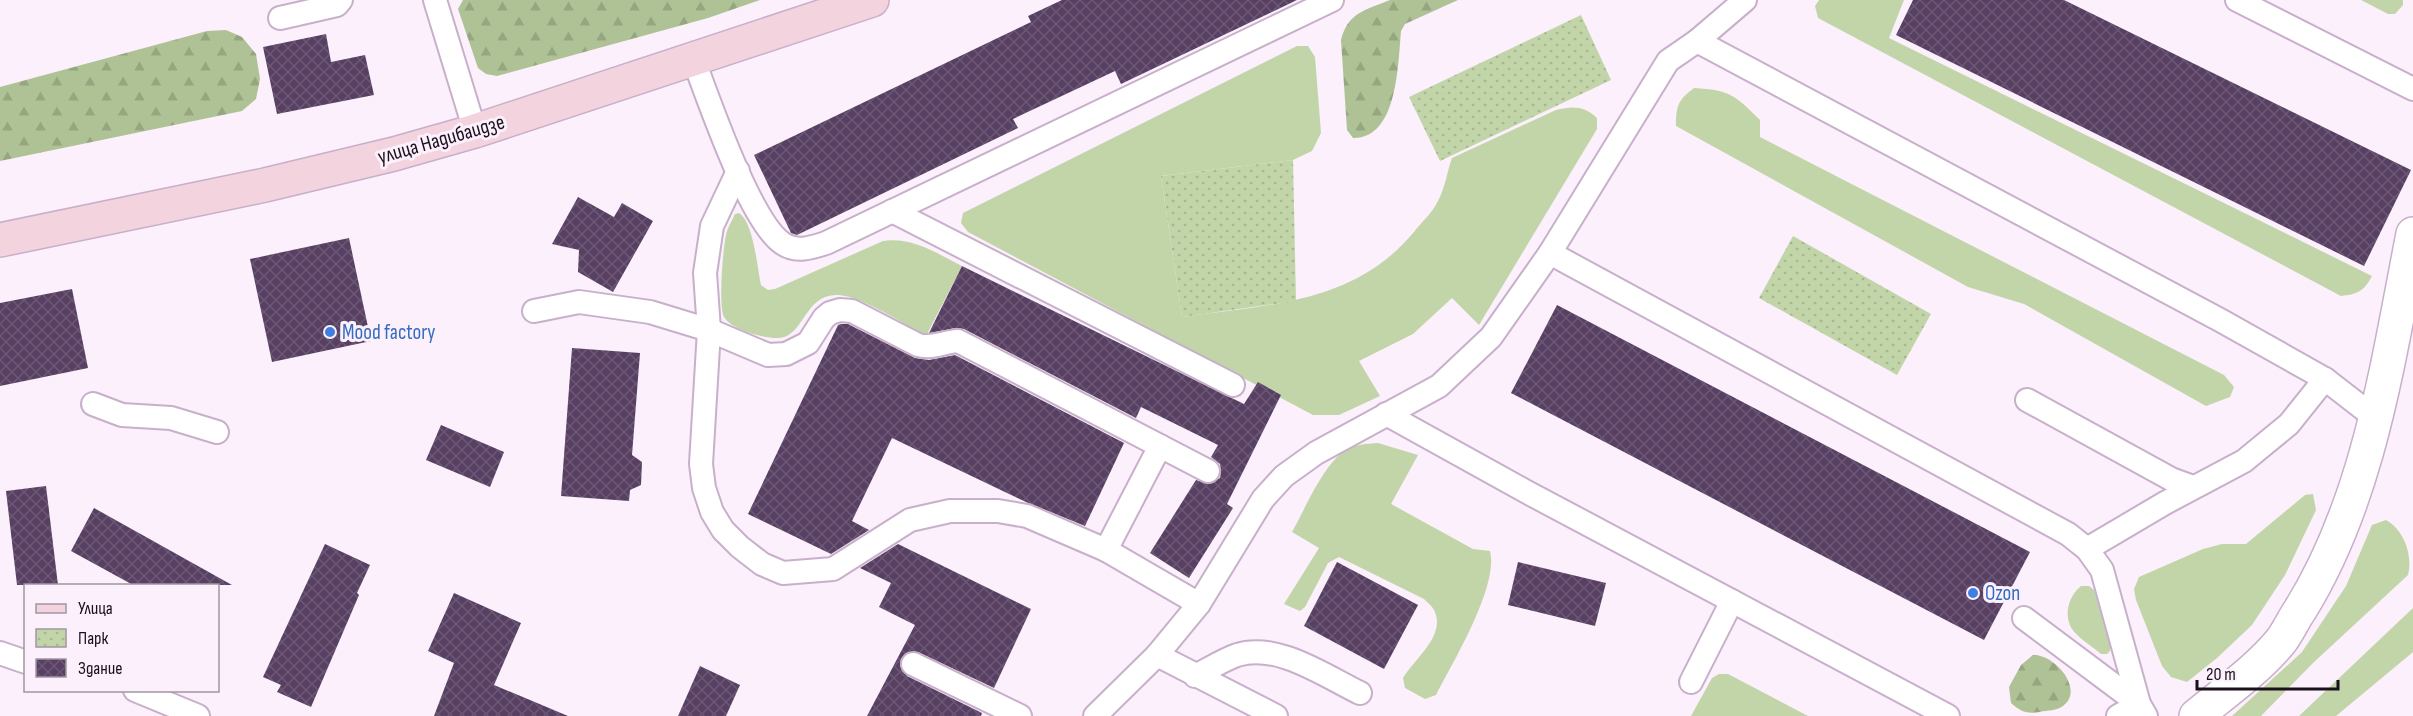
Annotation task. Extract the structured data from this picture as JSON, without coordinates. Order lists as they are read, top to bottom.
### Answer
{
  "streets": {
    "main road": ["улица Надибаидзе"]
  },
  "places": ["Mood factory", "Ozon"],
  "legend": ["Улица", "Парк", "Здание"],
  "scale_bar": "20 m"
}
